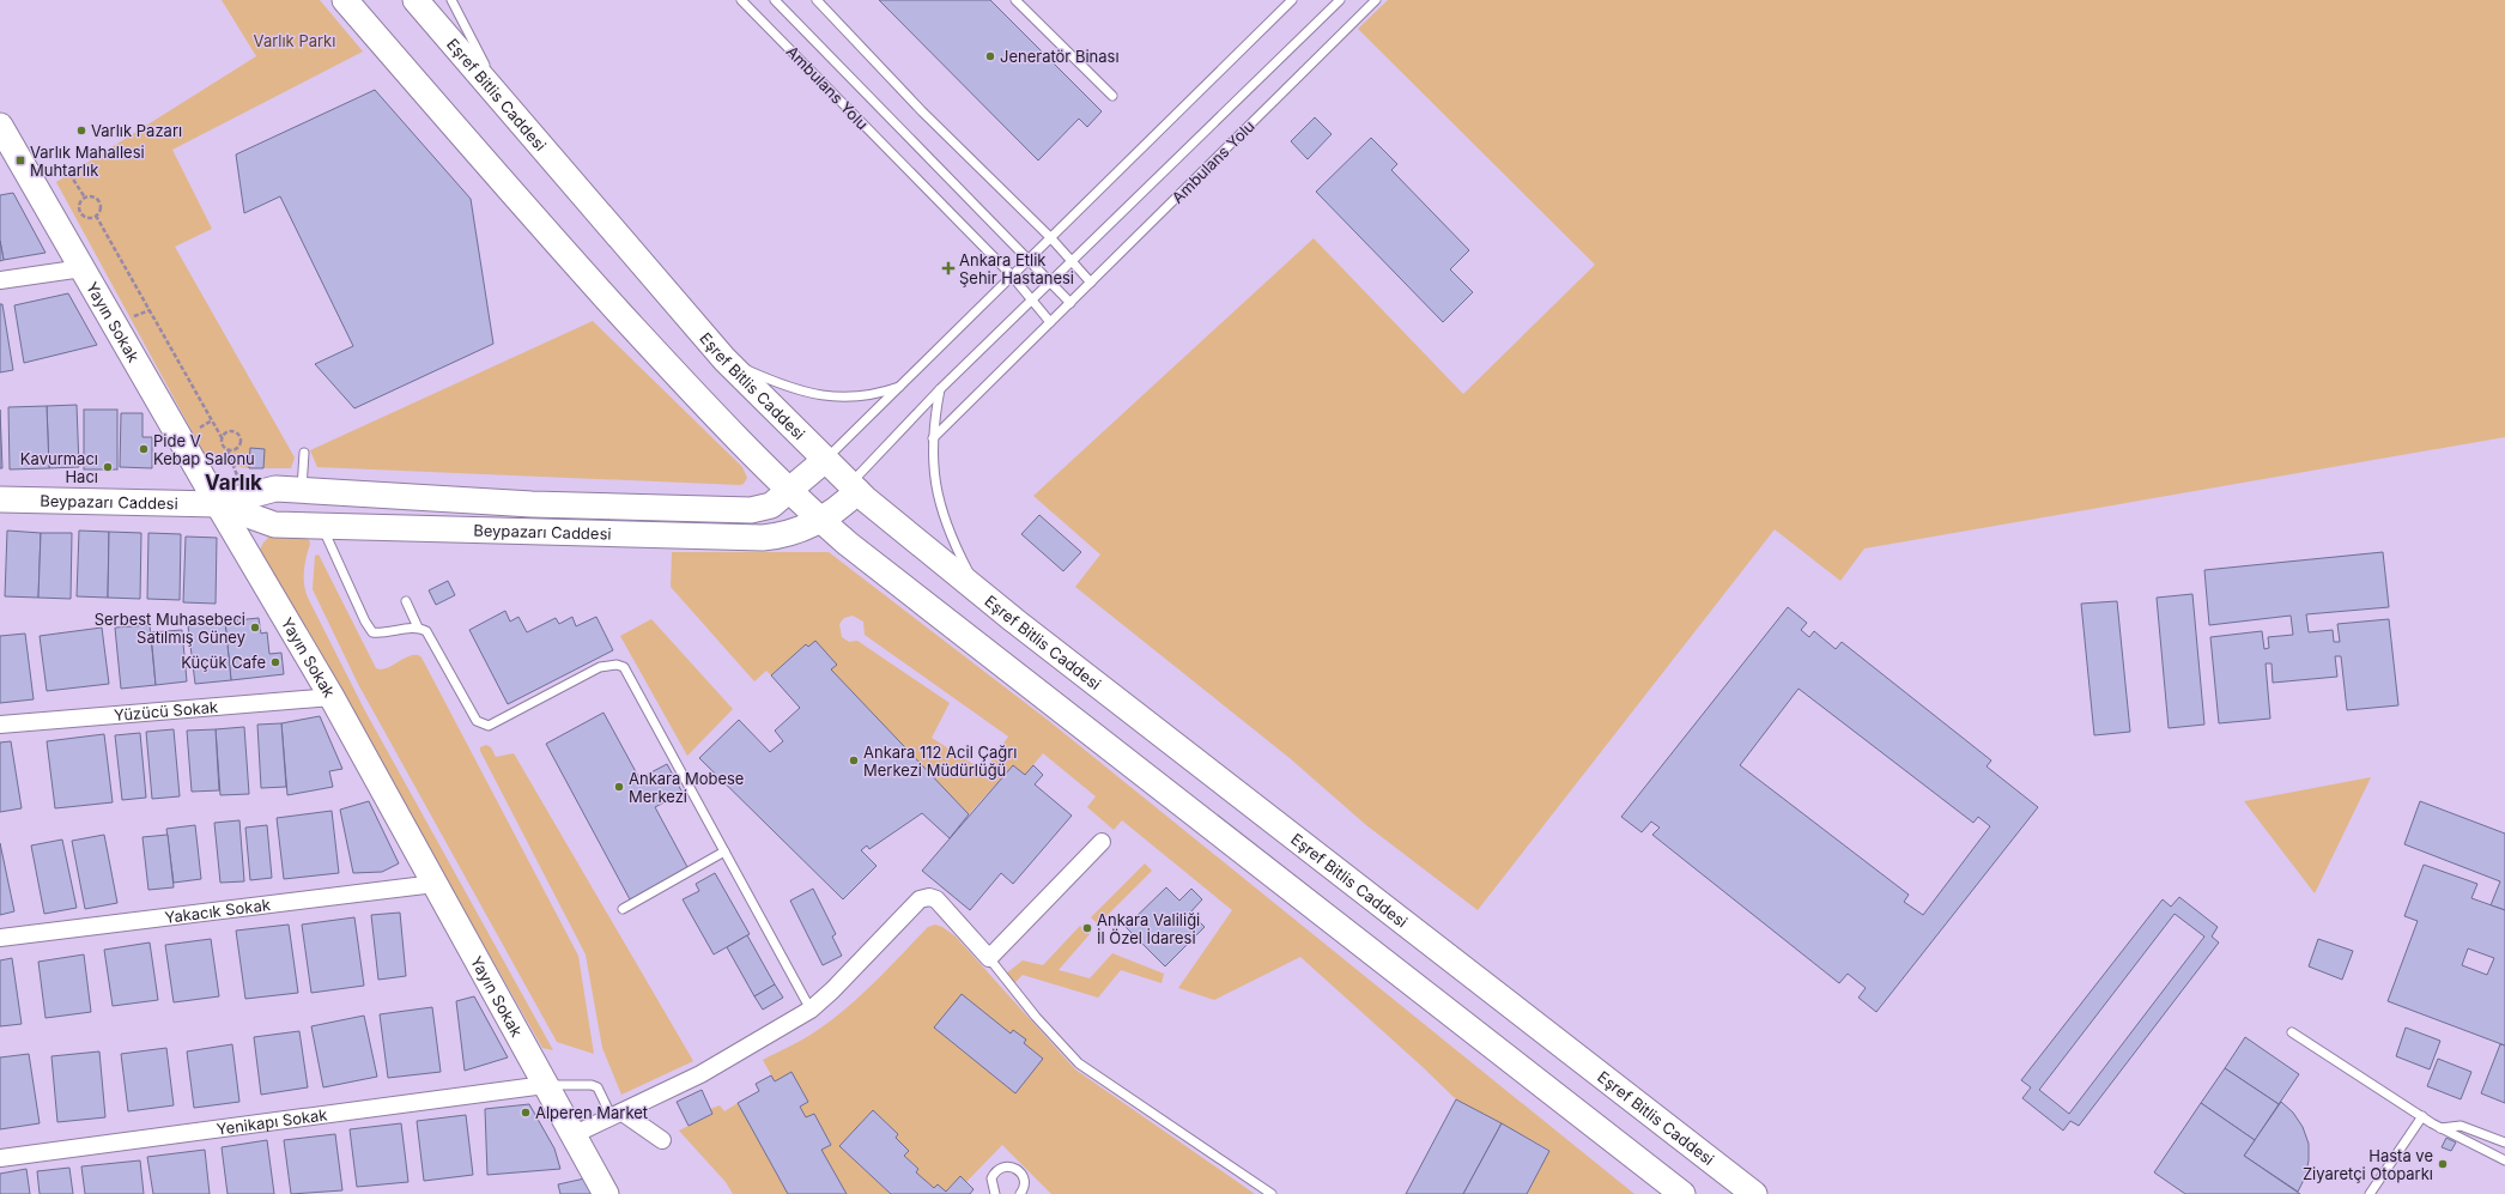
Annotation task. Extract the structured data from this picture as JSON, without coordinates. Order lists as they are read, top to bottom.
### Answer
{
  "streets": {
    "main road": ["Eşref Bitlis Caddesi", "Yayın Sokak", "Beypazarı Caddesi"],
    "street": ["Yüzücü Sokak", "Yakacık Sokak", "Yenikapı Sokak"],
    "lane": ["Ambulans Yolu"]
  },
  "crossings": [
    ["Eşref Bitlis Caddesi", "Beypazarı Caddesi"],
    ["Yayın Sokak", "Beypazarı Caddesi"],
    ["Yayın Sokak", "Yüzücü Sokak"],
    ["Yayın Sokak", "Yakacık Sokak"],
    ["Yayın Sokak", "Yenikapı Sokak"]
  ],
  "districts": ["Varlık"],
  "parks": ["Varlık Parkı"],
  "places": {
    "other": [
      "Jeneratör Binası",
      "Varlık Pazarı",
      "Pide V Kebap Salonu",
      "Kavurmacı Hacı",
      "Serbest Muhasebeci Satılmış Güney",
      "Küçük Cafe",
      "Ankara 112 Acil Çağrı Merkezi Müdürlüğü",
      "Ankara Mobese Merkezi",
      "Ankara Valiliği İl Özel İdaresi",
      "Alperen Market",
      "Hasta ve Ziyaretçi Otoparkı"
    ],
    "transit": ["Varlık Mahallesi Muhtarlık"],
    "health": ["Ankara Etlik Şehir Hastanesi"]
  }
}
